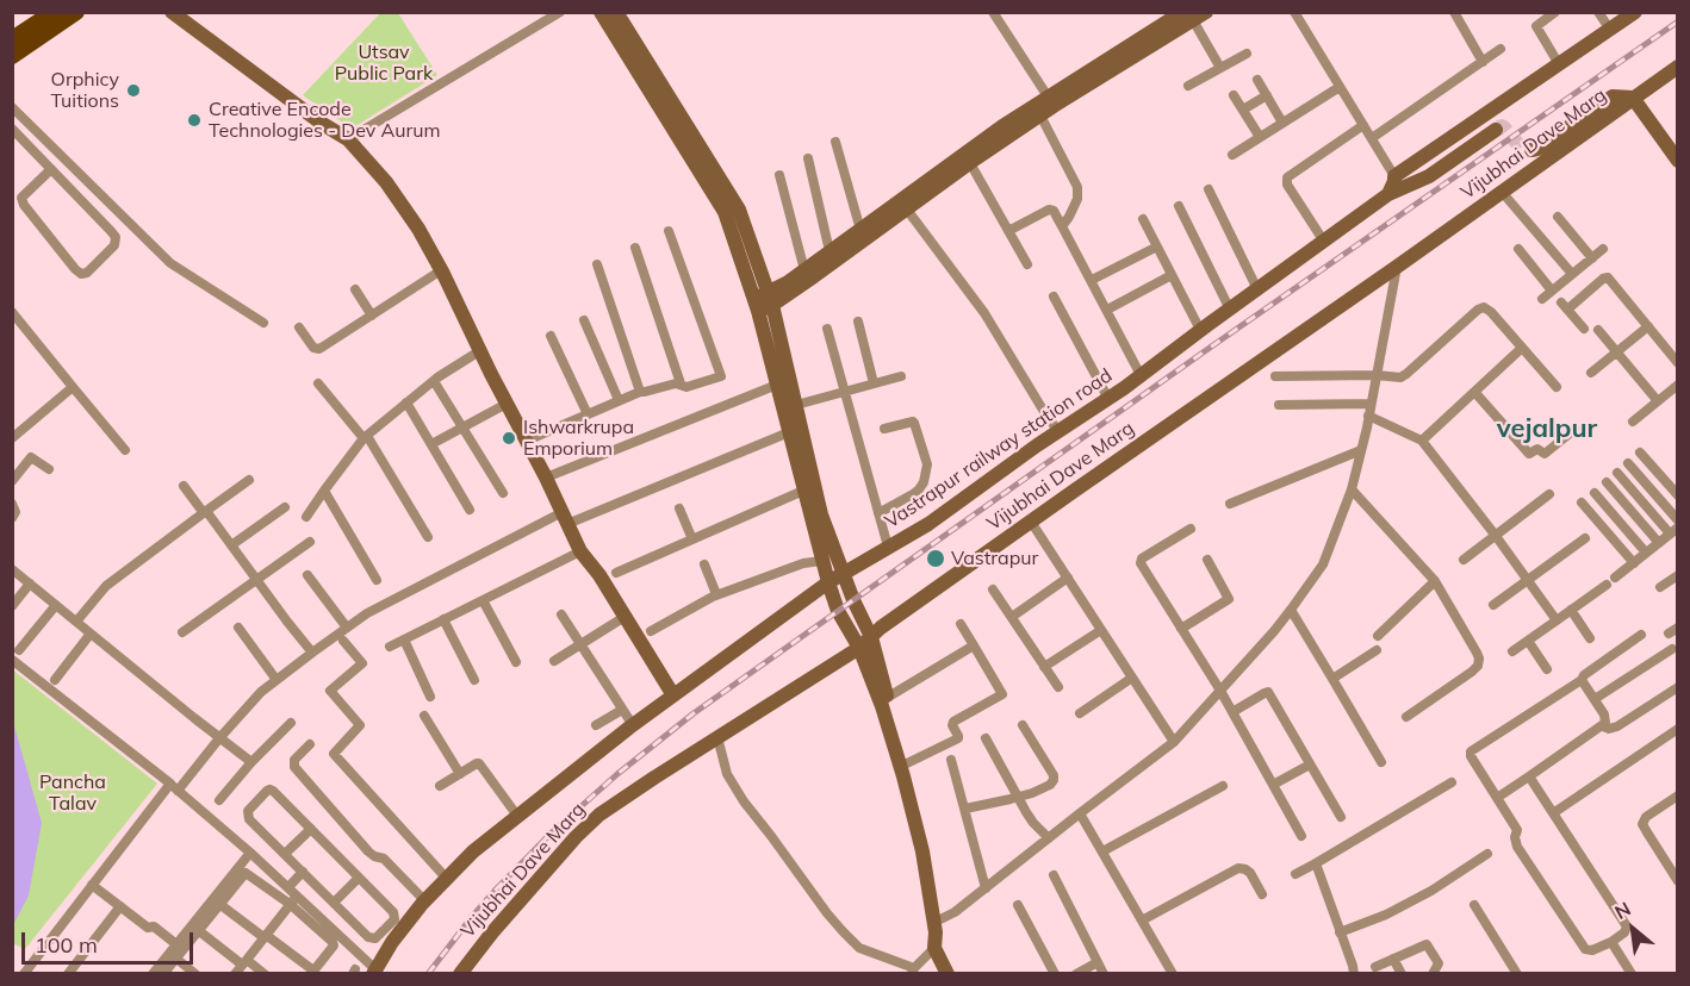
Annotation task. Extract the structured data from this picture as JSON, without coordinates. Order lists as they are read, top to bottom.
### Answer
{
  "streets": {
    "street": ["Vijubhai Dave Marg", "Vastrapur railway station road"]
  },
  "districts": ["vejalpur"],
  "parks": ["Utsav Public Park", "Pancha Talav"],
  "places": [
    "Orphicy Tuitions",
    "Creative Encode Technologies - Dev Aurum",
    "Ishwarkrupa Emporium",
    "Vastrapur"
  ],
  "scale_bar": "100 m",
  "north": "top left"
}
